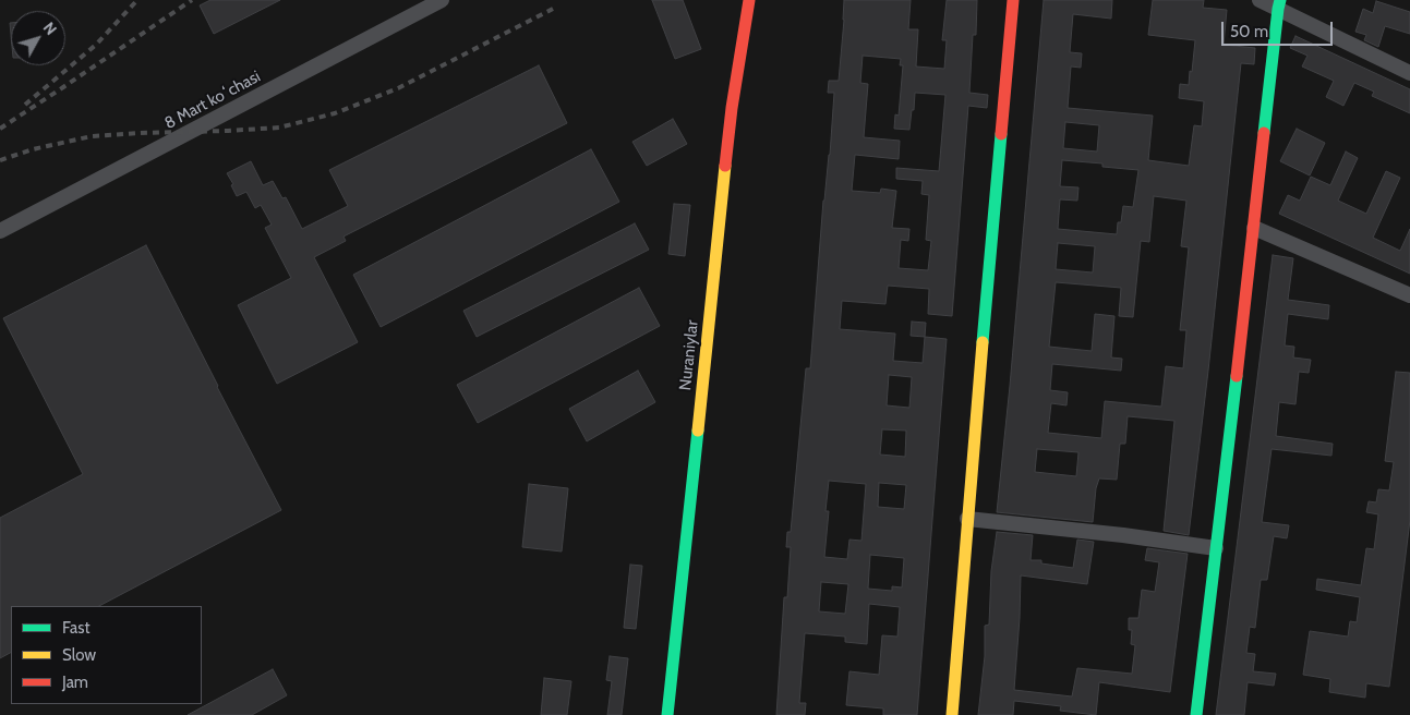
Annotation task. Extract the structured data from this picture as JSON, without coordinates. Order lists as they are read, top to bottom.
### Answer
{
  "streets": {
    "street": ["8 Mart koʻchasi", "Nuraniylar"]
  },
  "legend": ["Fast", "Slow", "Jam"],
  "scale_bar": "50 m",
  "north": "top right"
}
